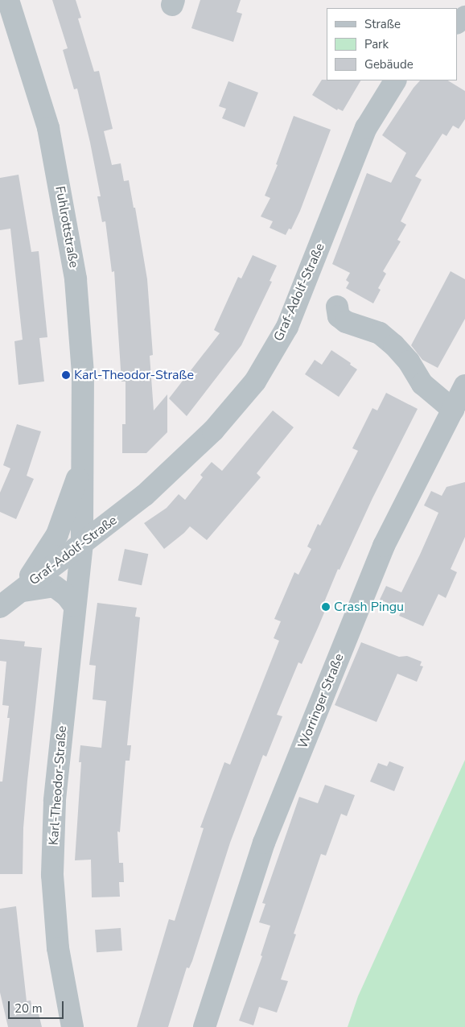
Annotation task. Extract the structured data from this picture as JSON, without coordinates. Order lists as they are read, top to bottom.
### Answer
{
  "streets": {
    "street": [
      "Fuhlrottstraße",
      "Graf-Adolf-Straße",
      "Worringer Straße",
      "Karl-Theodor-Straße"
    ]
  },
  "crossings": [
    ["Fuhlrottstraße", "Graf-Adolf-Straße"],
    ["Fuhlrottstraße", "Karl-Theodor-Straße"],
    ["Graf-Adolf-Straße", "Karl-Theodor-Straße"]
  ],
  "places": ["Karl-Theodor-Straße", "Crash Pingu"],
  "legend": ["Straße", "Park", "Gebäude"],
  "scale_bar": "20 m"
}
